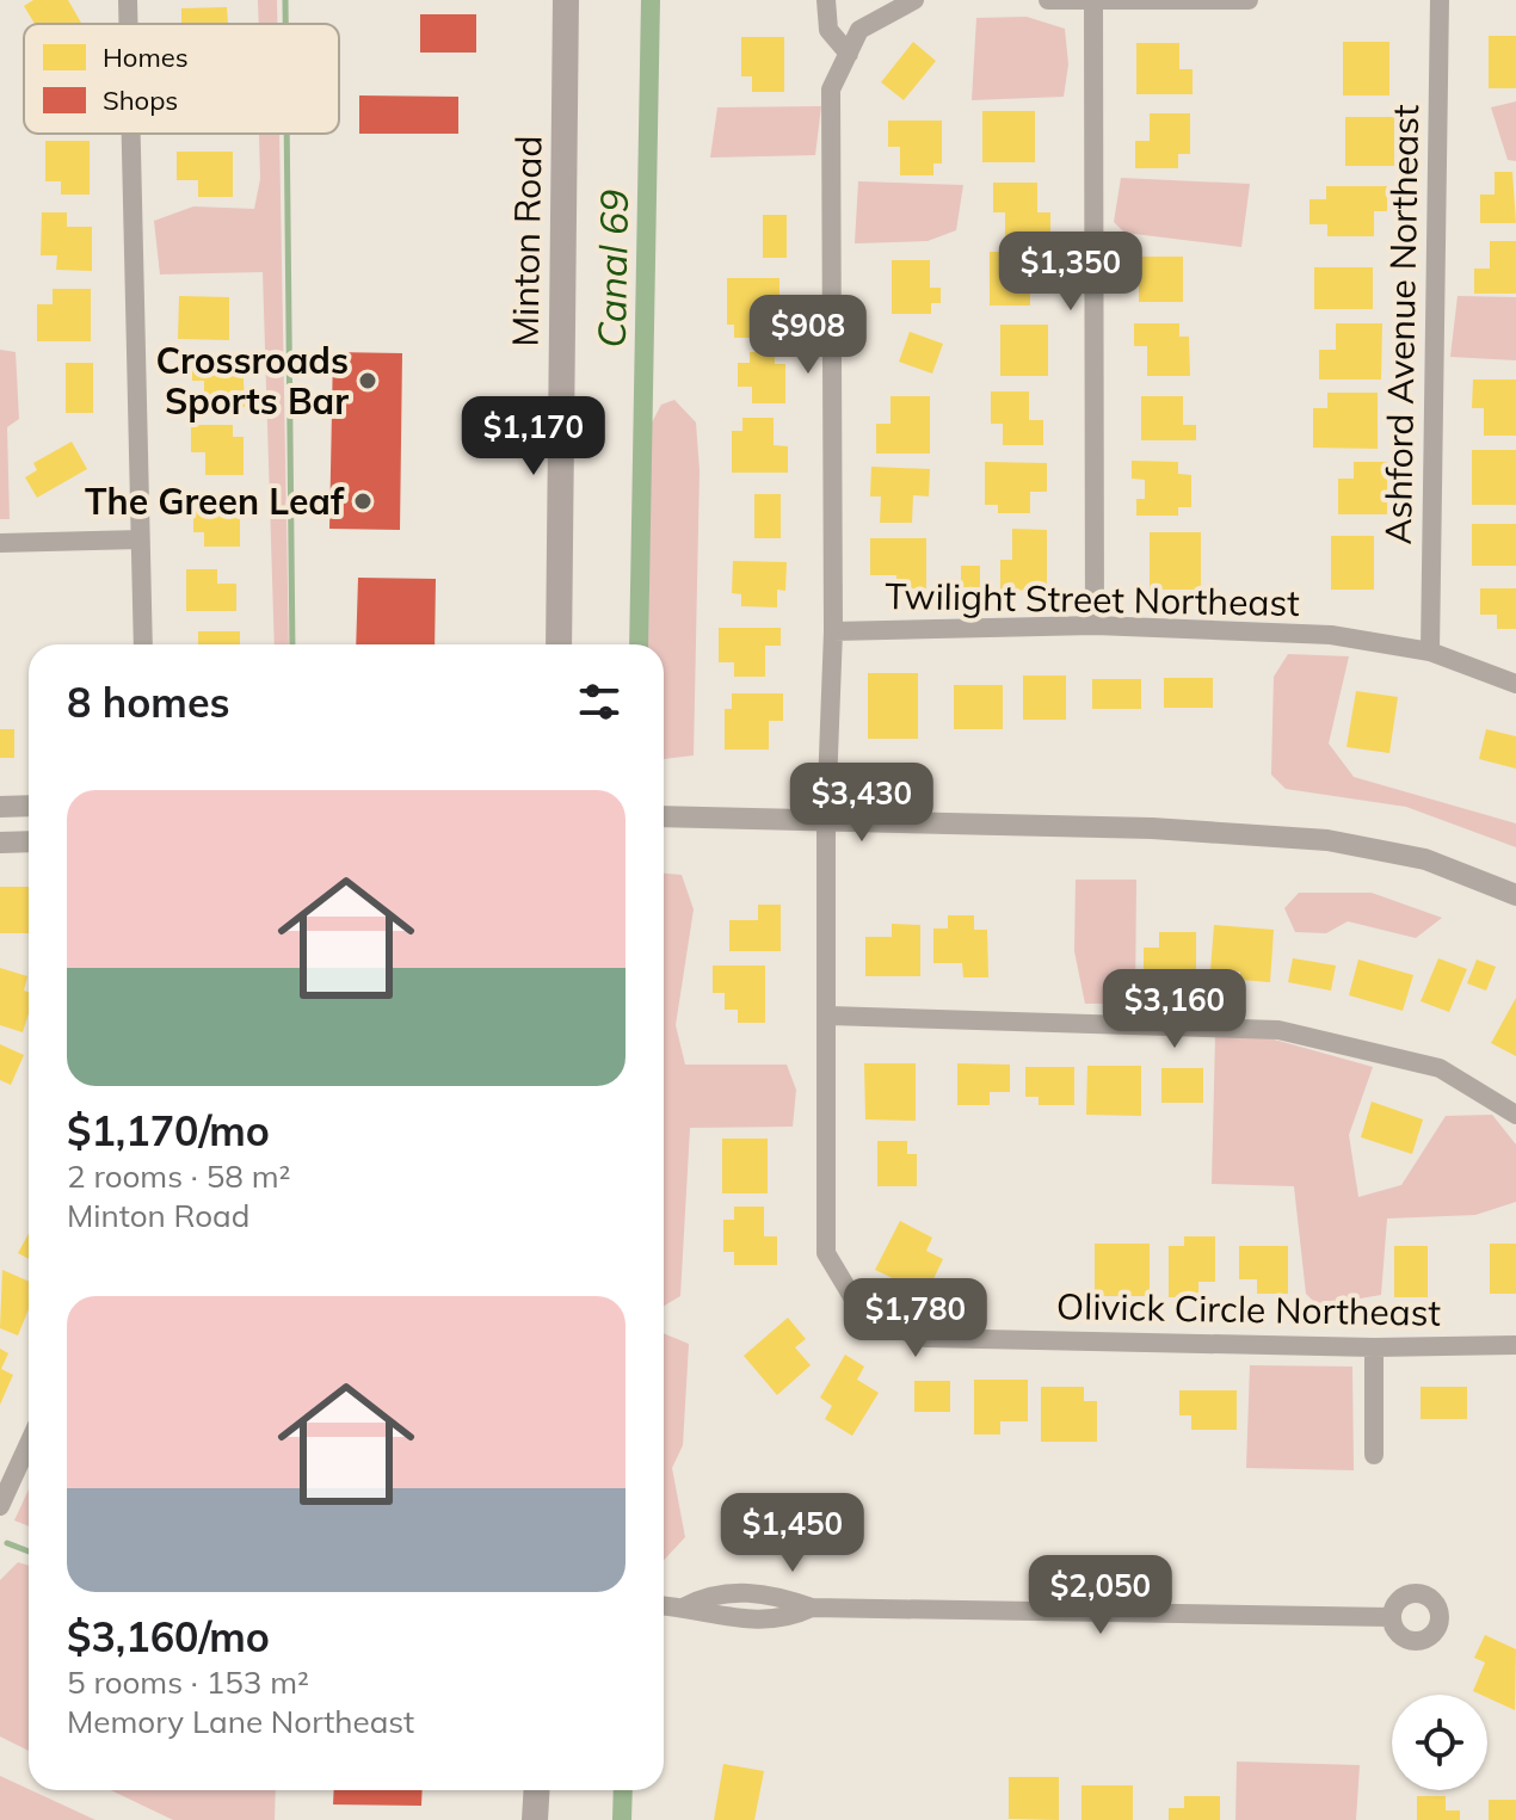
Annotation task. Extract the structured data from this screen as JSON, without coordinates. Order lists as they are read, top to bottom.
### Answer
{
  "streets": {
    "main road": ["Minton Road"],
    "street": ["Ashford Avenue Northeast", "Twilight Street Northeast", "Olivick Circle Northeast"]
  },
  "crossings": [
    ["Ashford Avenue Northeast", "Twilight Street Northeast"],
    ["Twilight Street Northeast", "Olivick Circle Northeast"]
  ],
  "water": ["Canal 69"],
  "places": ["Crossroads Sports Bar", "The Green Leaf"],
  "legend": ["Homes", "Shops"],
  "page": {
    "price": [
      "$1,350",
      "$908",
      "$1,170",
      "$3,430",
      "$3,160",
      "$1,780",
      "$1,450",
      "$2,050"
    ],
    "heading": "8 homes",
    "list": [
      {
        "name": "$1,170/mo",
        "note": "2 rooms · 58 m² · Minton Road"
      },
      {
        "name": "$3,160/mo",
        "note": "5 rooms · 153 m² · Memory Lane Northeast"
      }
    ]
  }
}
